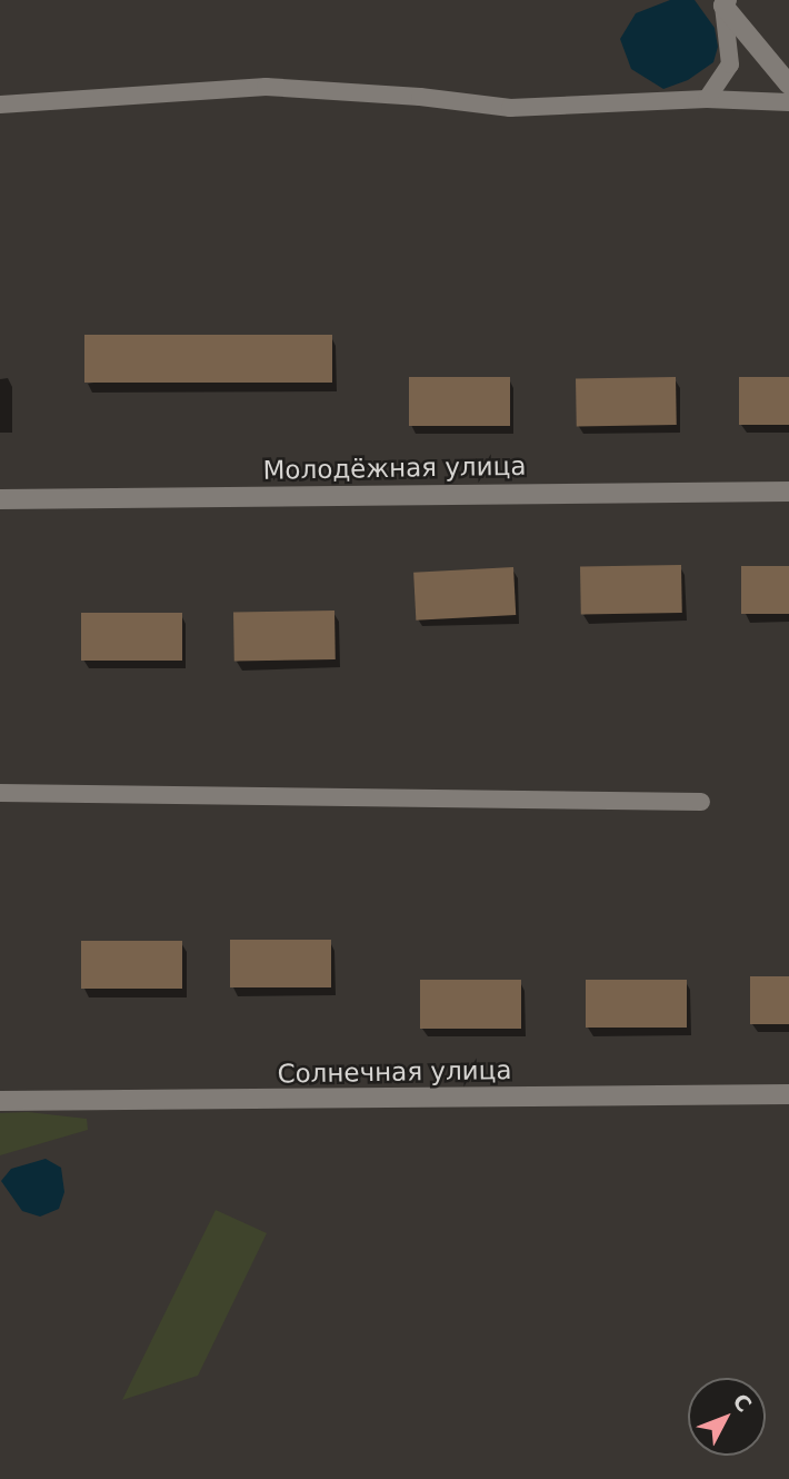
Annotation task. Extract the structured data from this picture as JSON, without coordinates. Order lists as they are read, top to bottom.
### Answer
{
  "streets": {
    "street": ["Молодёжная улица", "Солнечная улица"]
  },
  "north": "top right"
}
